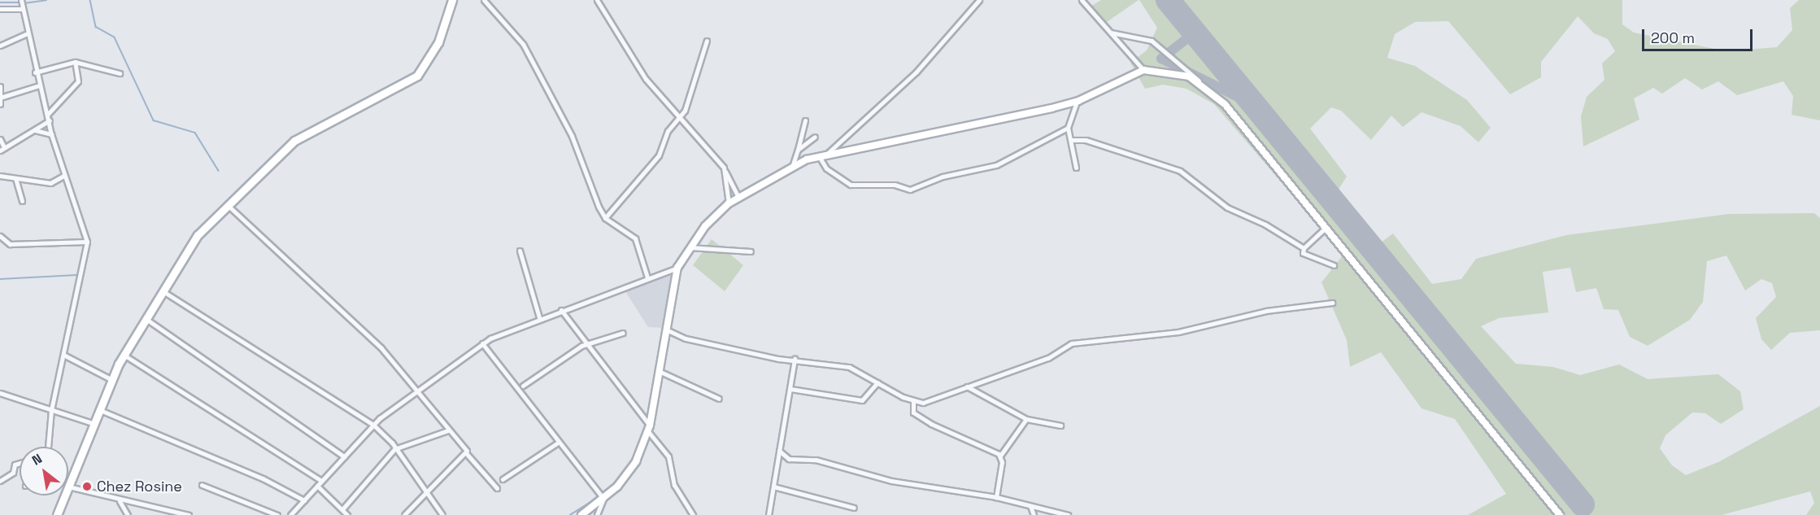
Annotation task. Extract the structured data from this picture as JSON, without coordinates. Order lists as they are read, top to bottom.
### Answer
{
  "places": ["Chez Rosine"],
  "scale_bar": "200 m",
  "north": "top left"
}
